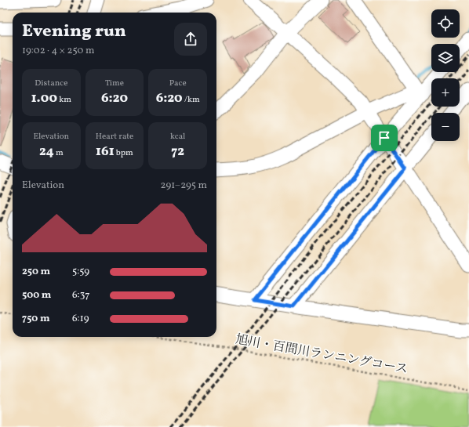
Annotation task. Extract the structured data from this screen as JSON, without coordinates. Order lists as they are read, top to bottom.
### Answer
{
  "streets": {
    "path": ["旭川・百間川ランニングコース"]
  },
  "page": {
    "map_buttons": ["+", "−"],
    "heading": ["Evening run", "19:02 · 4 × 250 m"],
    "stats": [
      ["Distance", "1.00 km"],
      ["Time", "6:20"],
      ["Pace", "6:20 /km"],
      ["Elevation", "24 m"],
      ["Heart rate", "161 bpm"],
      ["kcal", "72"]
    ],
    "chart": ["Elevation", "291–295 m"],
    "list": [
      {
        "name": "250 m",
        "note": "5:59"
      },
      {
        "name": "500 m",
        "note": "6:37"
      },
      {
        "name": "750 m",
        "note": "6:19"
      }
    ]
  }
}
